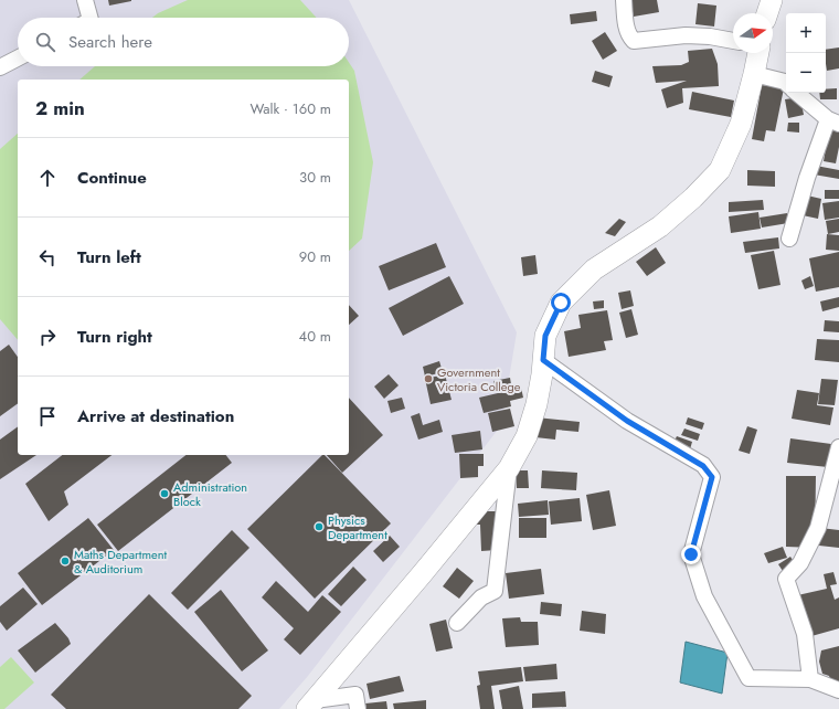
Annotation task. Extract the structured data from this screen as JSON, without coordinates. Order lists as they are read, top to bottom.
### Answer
{
  "places": [
    "Government Victoria College",
    "Administration Block",
    "Physics Department",
    "Maths Department & Auditorium"
  ],
  "north": "right",
  "page": {
    "map_buttons": ["+", "−"],
    "search": "Search here",
    "heading": ["2 min", "Walk · 160 m"],
    "list": [
      ["Continue", "30 m"],
      ["Turn left", "90 m"],
      ["Turn right", "40 m"],
      "Arrive at destination"
    ]
  }
}
